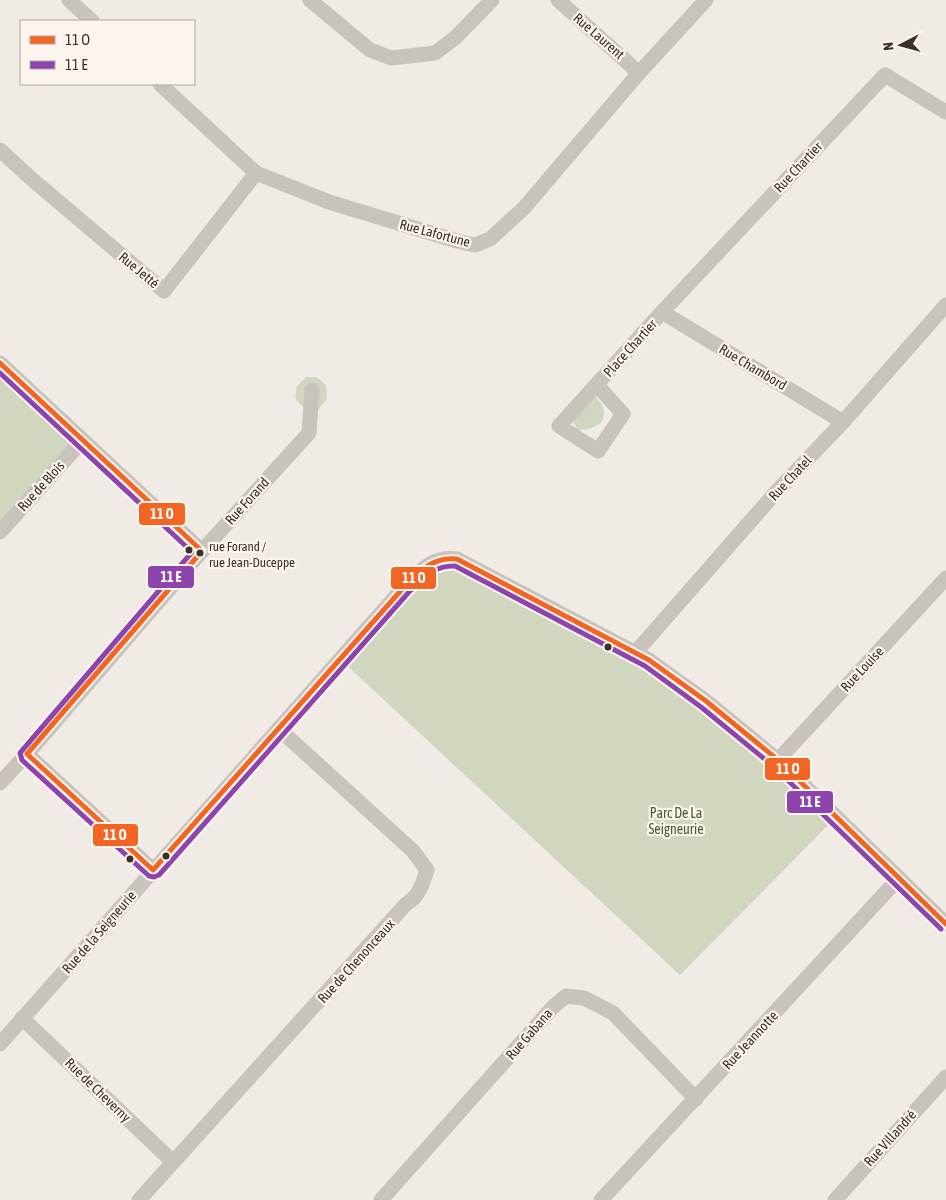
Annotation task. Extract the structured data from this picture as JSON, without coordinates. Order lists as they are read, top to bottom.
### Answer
{
  "streets": {
    "street": [
      "Rue Laurent",
      "Rue Chartier",
      "Rue Lafortune",
      "Rue Jetté",
      "Place Chartier",
      "Rue Chambord",
      "Rue Chatel",
      "Rue de Blois",
      "Rue Forand",
      "Rue Louise",
      "Rue de la Seigneurie",
      "Rue de Chenonceaux",
      "Rue Gabana",
      "Rue Jeannotte",
      "Rue de Cheverny",
      "Rue Villandré"
    ]
  },
  "crossings": [
    ["Rue Laurent", "Rue Lafortune"],
    ["Rue Chartier", "Place Chartier"],
    ["Rue Chartier", "Rue Chambord"],
    ["Rue Lafortune", "Rue Jetté"],
    ["Place Chartier", "Rue Chambord"],
    ["Rue Chambord", "Rue Chatel"],
    ["Rue Chatel", "Rue de la Seigneurie"],
    ["Rue Louise", "Rue de la Seigneurie"],
    ["Rue de la Seigneurie", "Rue de Chenonceaux"],
    ["Rue de la Seigneurie", "Rue Jeannotte"],
    ["Rue de la Seigneurie", "Rue de Cheverny"],
    ["Rue de Chenonceaux", "Rue de Cheverny"],
    ["Rue Gabana", "Rue Jeannotte"]
  ],
  "parks": ["Parc De La Seigneurie"],
  "places": ["rue Forand / rue Jean-Duceppe"],
  "legend": ["11 O", "11 E"],
  "north": "left"
}
